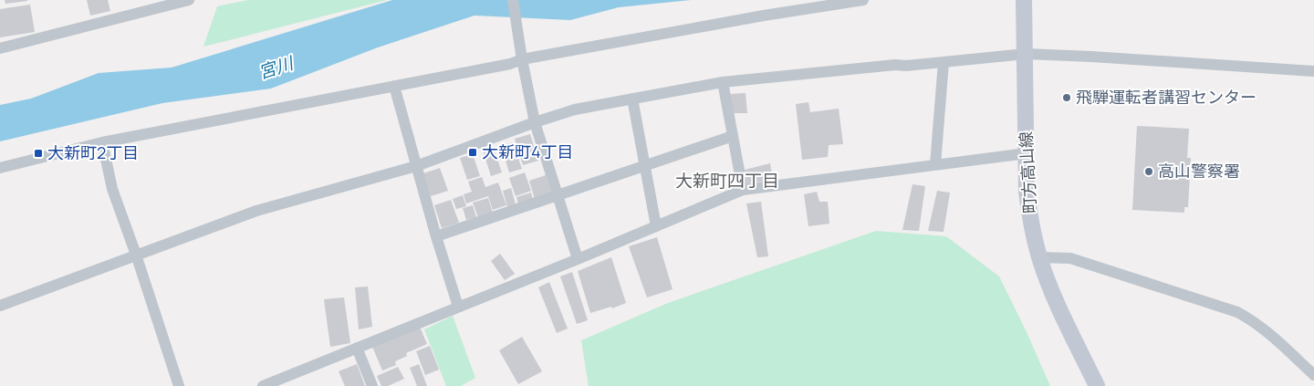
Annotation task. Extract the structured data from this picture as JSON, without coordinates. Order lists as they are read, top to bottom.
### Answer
{
  "streets": {
    "main road": ["町方高山線"]
  },
  "districts": ["大新町四丁目"],
  "water": ["宮川"],
  "places": {
    "other": ["飛騨運転者講習センター", "高山警察署"],
    "transit": ["大新町4丁目", "大新町2丁目"]
  }
}
